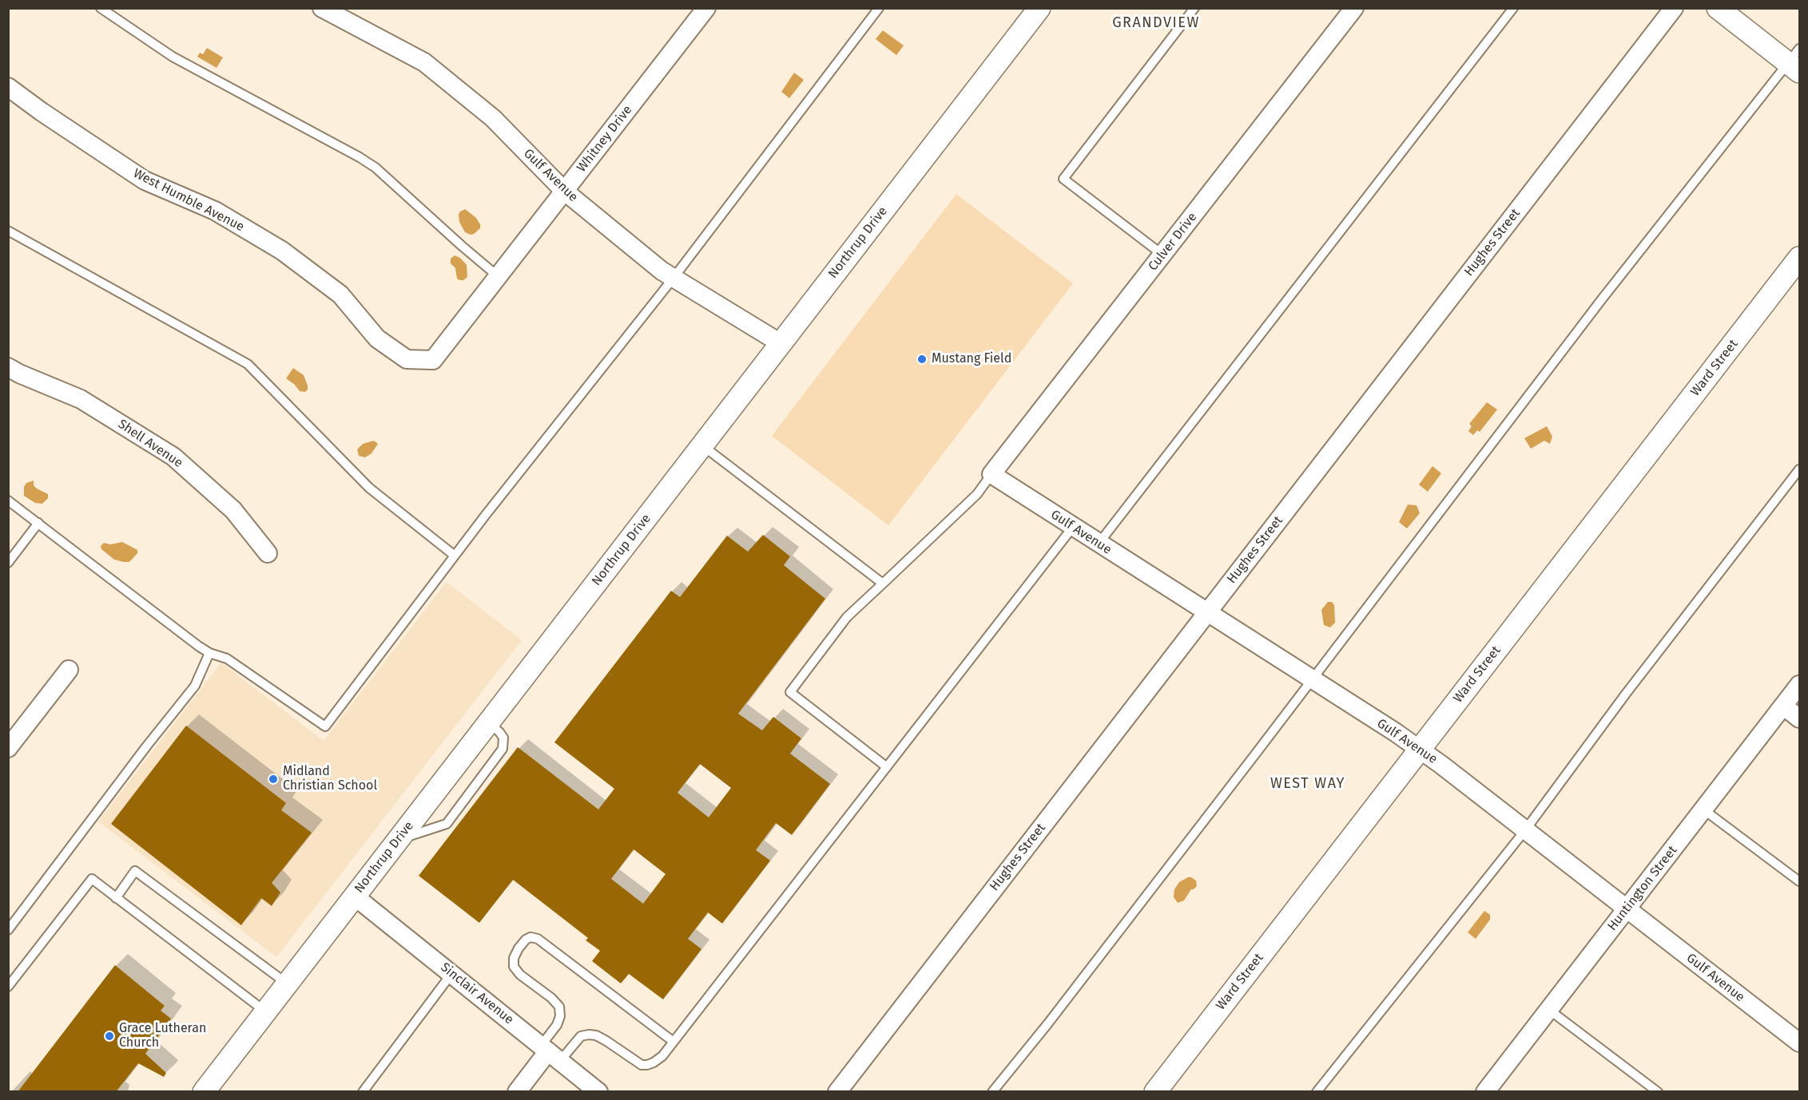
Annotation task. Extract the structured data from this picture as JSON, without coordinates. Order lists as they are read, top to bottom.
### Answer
{
  "streets": {
    "street": [
      "Whitney Drive",
      "Gulf Avenue",
      "West Humble Avenue",
      "Culver Drive",
      "Northrup Drive",
      "Hughes Street",
      "Ward Street",
      "Shell Avenue",
      "Huntington Street",
      "Sinclair Avenue"
    ]
  },
  "crossings": [
    ["Whitney Drive", "Gulf Avenue"],
    ["Whitney Drive", "West Humble Avenue"],
    ["Gulf Avenue", "Culver Drive"],
    ["Gulf Avenue", "Northrup Drive"],
    ["Gulf Avenue", "Hughes Street"],
    ["Gulf Avenue", "Ward Street"],
    ["Gulf Avenue", "Huntington Street"],
    ["Northrup Drive", "Sinclair Avenue"]
  ],
  "districts": ["GRANDVIEW", "WEST WAY"],
  "places": ["Mustang Field", "Midland Christian School", "Grace Lutheran Church"]
}
